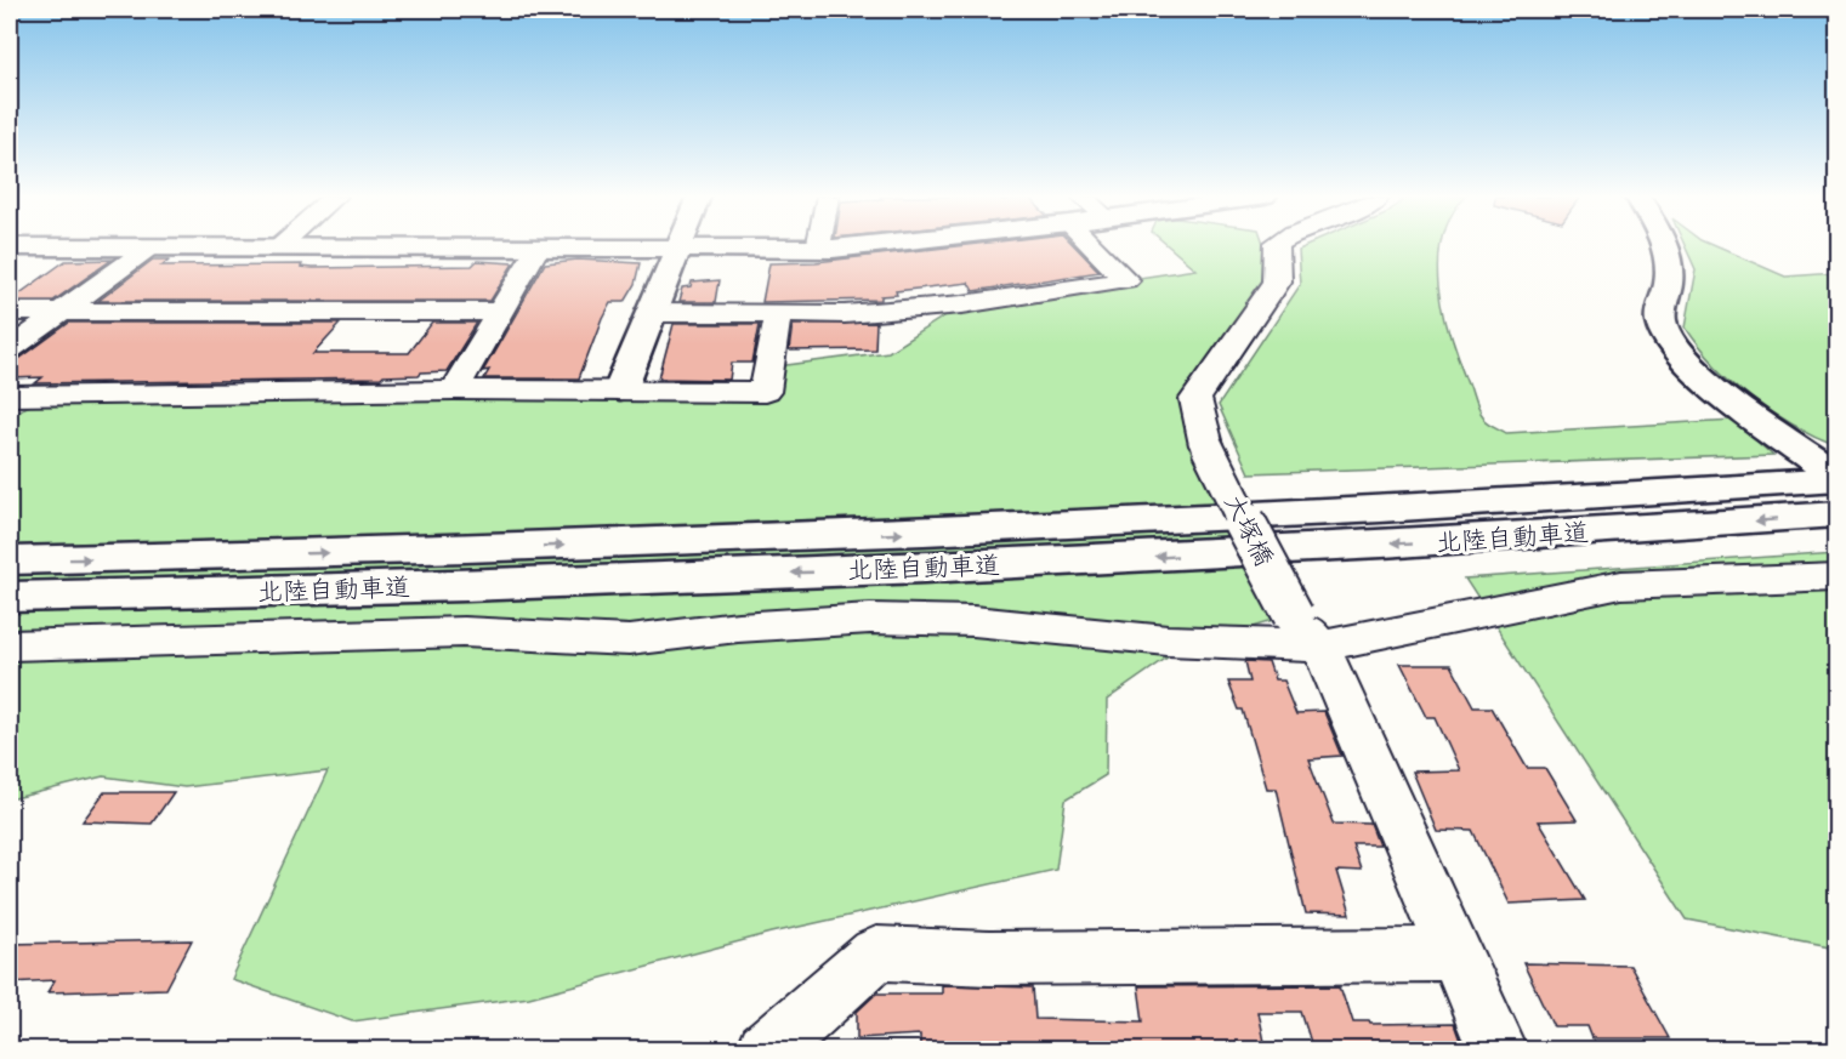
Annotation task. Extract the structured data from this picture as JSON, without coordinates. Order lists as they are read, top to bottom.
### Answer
{
  "streets": {
    "main road": ["北陸自動車道"],
    "street": ["大塚橋"]
  }
}
